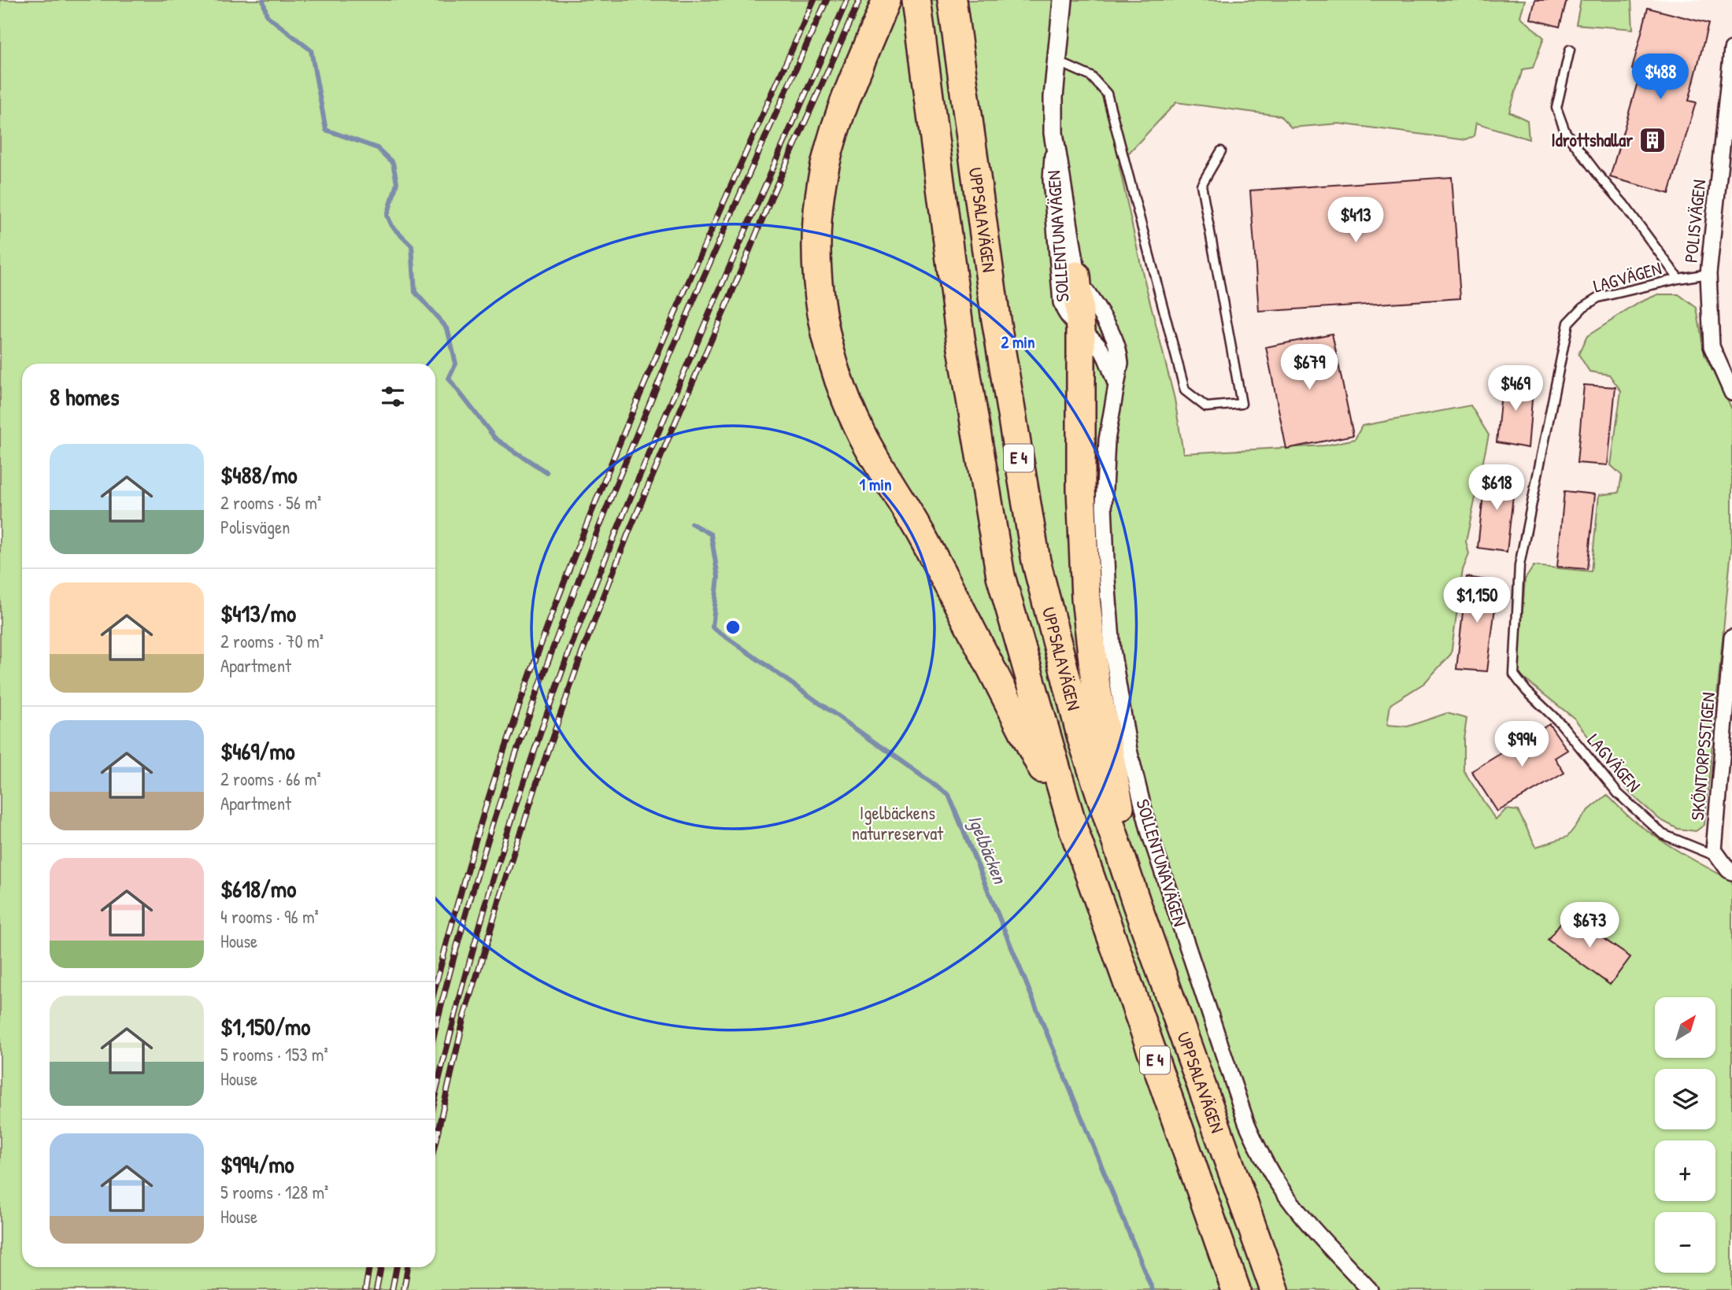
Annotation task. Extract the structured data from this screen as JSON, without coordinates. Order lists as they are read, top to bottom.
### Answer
{
  "streets": {
    "highway": ["UPPSALAVÄGEN", "E 4"],
    "street": ["POLISVÄGEN", "SOLLENTUNAVÄGEN", "SKÖNTORPSSTIGEN"],
    "lane": ["LAGVÄGEN"]
  },
  "crossings": [
    ["POLISVÄGEN", "LAGVÄGEN"],
    ["LAGVÄGEN", "SKÖNTORPSSTIGEN"]
  ],
  "water": ["Igelbäcken"],
  "parks": ["Igelbäckens naturreservat"],
  "places": {
    "building": ["Idrottshallar"]
  },
  "north": "top right",
  "page": {
    "price": [
      "$488",
      "$413",
      "$679",
      "$469",
      "$618",
      "$1,150",
      "$994",
      "$673"
    ],
    "heading": "8 homes",
    "list": [
      {
        "name": "$488/mo",
        "note": "2 rooms · 56 m² · Polisvägen"
      },
      {
        "name": "$413/mo",
        "note": "2 rooms · 70 m² · Apartment"
      },
      {
        "name": "$469/mo",
        "note": "2 rooms · 66 m² · Apartment"
      },
      {
        "name": "$618/mo",
        "note": "4 rooms · 96 m² · House"
      },
      {
        "name": "$1,150/mo",
        "note": "5 rooms · 153 m² · House"
      },
      {
        "name": "$994/mo",
        "note": "5 rooms · 128 m² · House"
      }
    ],
    "map_buttons": ["+", "−"]
  },
  "rings": ["2 min", "1 min"]
}
